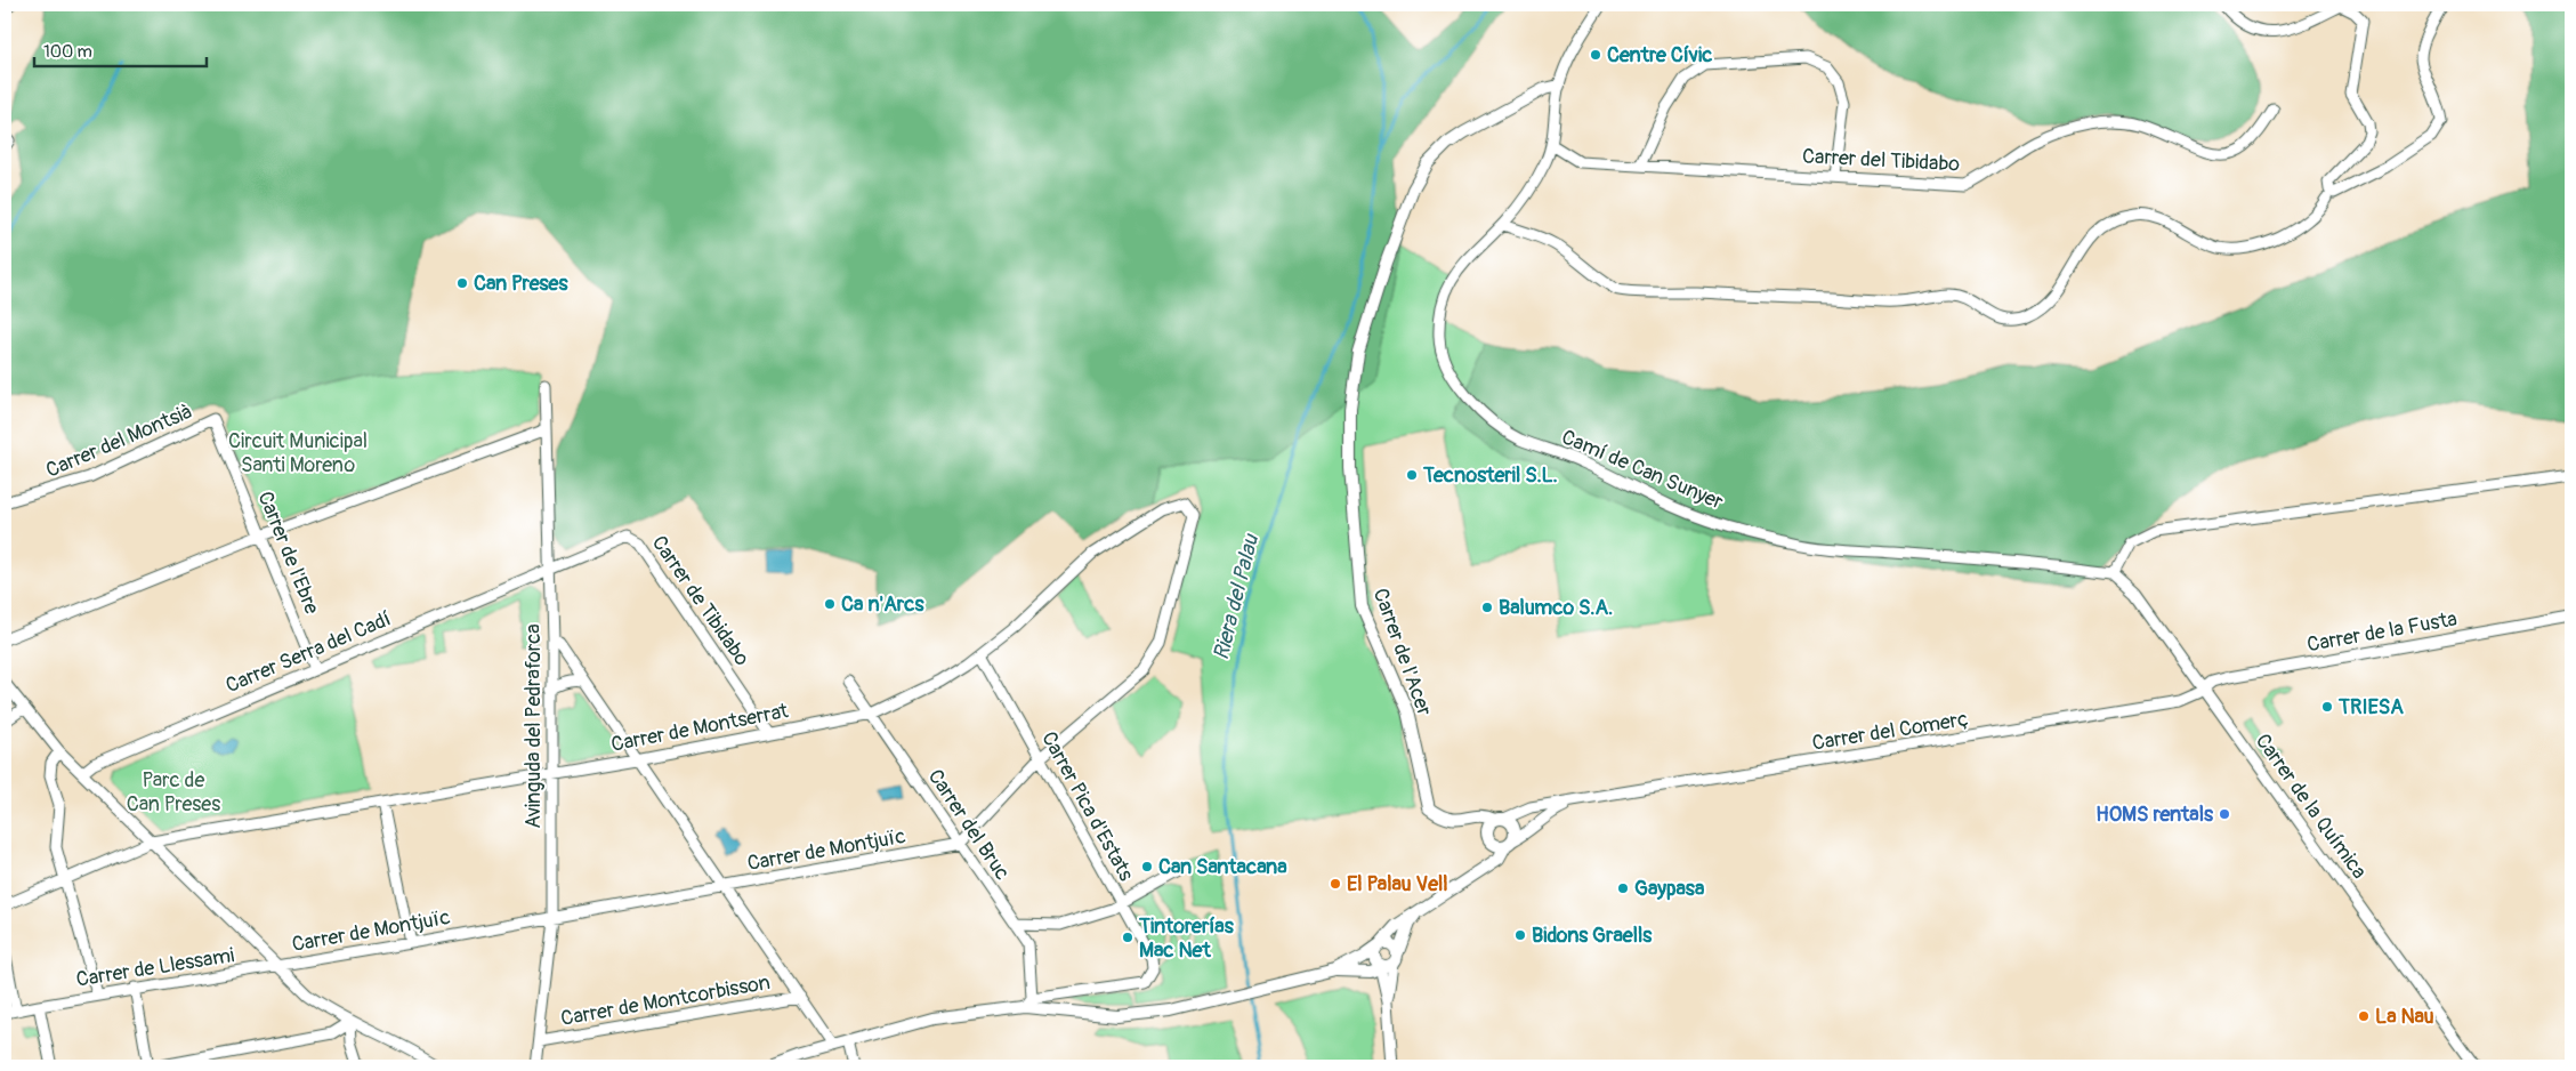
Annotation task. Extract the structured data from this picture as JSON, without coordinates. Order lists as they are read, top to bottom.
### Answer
{
  "streets": {
    "street": [
      "Carrer del Tibidabo",
      "Carrer del Montsià",
      "Camí de Can Sunyer",
      "Carrer de l'Ebre",
      "Carrer de Tibidabo",
      "Carrer de la Fusta",
      "Carrer Serra del Cadí",
      "Carrer de l'Acer",
      "Avinguda del Pedraforca",
      "Carrer de Montserrat",
      "Carrer del Comerç",
      "Carrer Pica d'Estats",
      "Carrer de la Química",
      "Carrer del Bruc",
      "Carrer de Montjuïc",
      "Carrer de Llessami",
      "Carrer de Montcorbisson"
    ]
  },
  "crossings": [
    ["Carrer del Tibidabo", "Camí de Can Sunyer"],
    ["Carrer del Montsià", "Carrer de l'Ebre"],
    ["Camí de Can Sunyer", "Carrer de l'Acer"],
    ["Camí de Can Sunyer", "Carrer de la Química"],
    ["Carrer de l'Ebre", "Carrer Serra del Cadí"],
    ["Carrer de Tibidabo", "Carrer Serra del Cadí"],
    ["Carrer de Tibidabo", "Avinguda del Pedraforca"],
    ["Carrer de Tibidabo", "Carrer de Montserrat"],
    ["Carrer de la Fusta", "Carrer del Comerç"],
    ["Carrer de la Fusta", "Carrer de la Química"],
    ["Carrer Serra del Cadí", "Avinguda del Pedraforca"],
    ["Carrer de l'Acer", "Carrer del Comerç"],
    ["Avinguda del Pedraforca", "Carrer de Montserrat"],
    ["Avinguda del Pedraforca", "Carrer de Montjuïc"],
    ["Avinguda del Pedraforca", "Carrer de Montcorbisson"],
    ["Carrer de Montserrat", "Carrer Pica d'Estats"],
    ["Carrer de Montserrat", "Carrer del Bruc"],
    ["Carrer del Comerç", "Carrer de la Química"],
    ["Carrer Pica d'Estats", "Carrer del Bruc"],
    ["Carrer del Bruc", "Carrer de Montjuïc"],
    ["Carrer de Montjuïc", "Carrer de Llessami"]
  ],
  "water": ["Riera del Palau"],
  "parks": ["Circuit Municipal Santi Moreno", "Parc de Can Preses"],
  "places": [
    "Centre Cívic",
    "Can Preses",
    "Tecnosteril S.L.",
    "Ca n'Arcs",
    "Balumco S.A.",
    "TRIESA",
    "HOMS rentals",
    "Can Santacana",
    "El Palau Vell",
    "Gaypasa",
    "Bidons Graells",
    "Tintorerías Mac Net",
    "La Nau"
  ],
  "scale_bar": "100 m"
}
